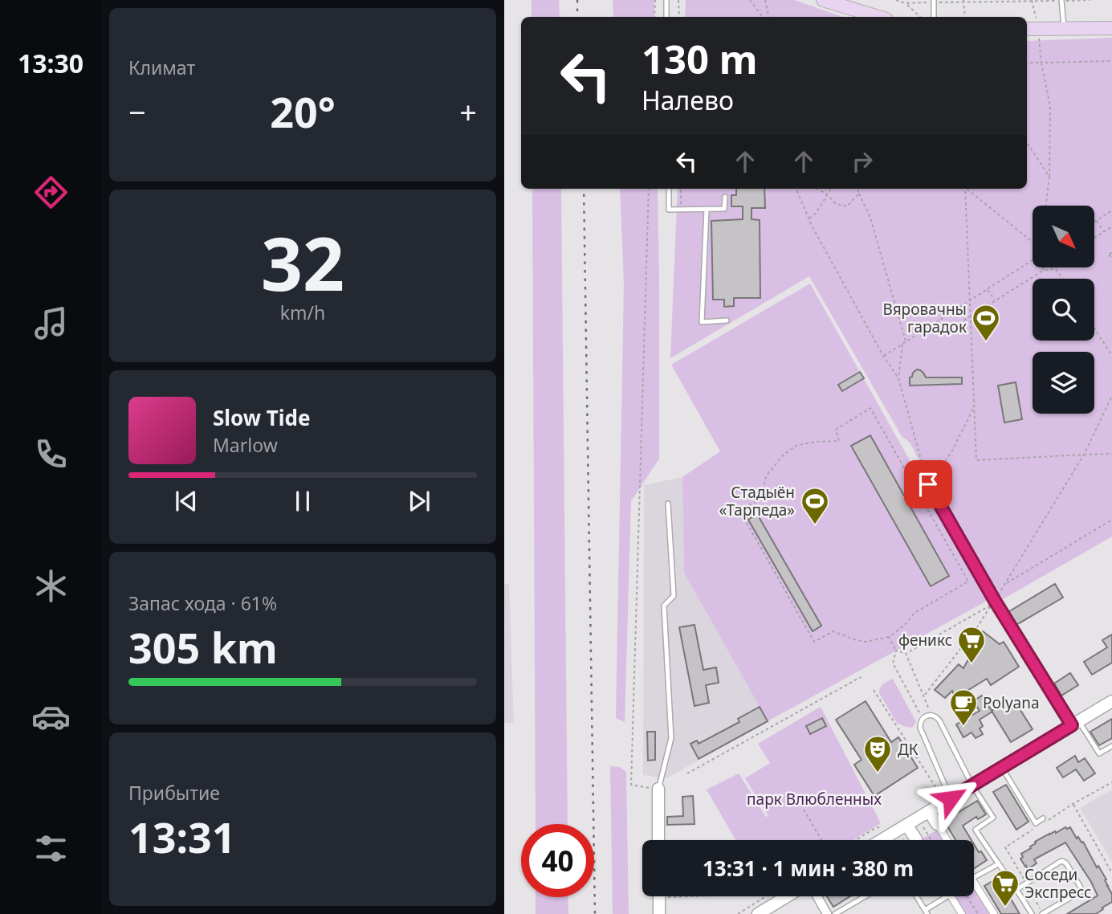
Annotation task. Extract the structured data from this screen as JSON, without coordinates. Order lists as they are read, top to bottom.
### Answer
{
  "parks": ["парк Влюбленных"],
  "places": {
    "sports": ["Вяровачны гарадок", "Стадыён «Тарпеда»"],
    "supermarket": ["феникс", "Соседи Экспресс"],
    "cafe": ["Polyana"],
    "theatre": ["ДК"]
  },
  "north": "bottom right",
  "page": {
    "tabs": "13:30",
    "tile": [
      "Климат",
      ["32", "km/h"],
      ["Запас хода · 61%", "305 km"],
      ["Прибытие", "13:31"]
    ],
    "turn": ["130 m", "Налево"],
    "heat": ["−", "20°", "+"],
    "song": ["Slow Tide", "Marlow"],
    "limit": "40",
    "trip": "13:31 · 1 мин · 380 m"
  }
}
